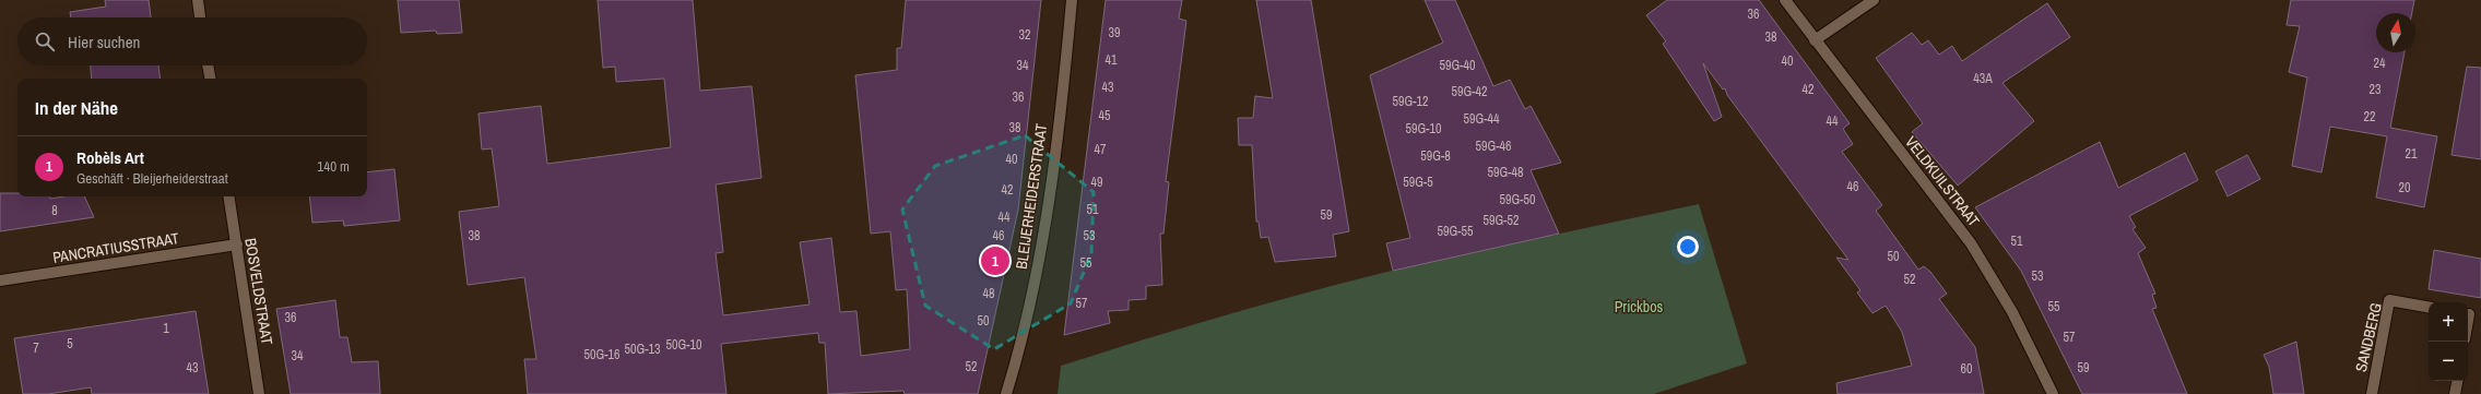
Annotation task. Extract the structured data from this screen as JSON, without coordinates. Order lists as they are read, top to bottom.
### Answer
{
  "streets": {
    "street": [
      "VELDKUILSTRAAT",
      "BLEIJERHEIDERSTRAAT",
      "PANCRATIUSSTRAAT",
      "BOSVELDSTRAAT",
      "SANDBERG"
    ]
  },
  "crossings": [
    ["PANCRATIUSSTRAAT", "BOSVELDSTRAAT"]
  ],
  "parks": ["Prickbos"],
  "house_numbers": [
    "36",
    "39",
    "32",
    "38",
    "41",
    "40",
    "24",
    "34",
    "59G-40",
    "43A",
    "43",
    "42",
    "23",
    "59G-42",
    "36",
    "59G-12",
    "45",
    "22",
    "59G-44",
    "44",
    "38",
    "59G-10",
    "59G-46",
    "47",
    "21",
    "59G-8",
    "40",
    "59G-48",
    "49",
    "59G-5",
    "46",
    "20",
    "42",
    "59G-50",
    "51",
    "8",
    "59",
    "44",
    "59G-52",
    "59G-55",
    "38",
    "46",
    "53",
    "51",
    "50",
    "55",
    "53",
    "52",
    "48",
    "57",
    "55",
    "36",
    "50",
    "1",
    "57",
    "5",
    "50G-10",
    "7",
    "50G-13",
    "50G-16",
    "34",
    "52",
    "43",
    "59",
    "60"
  ],
  "north": "top",
  "page": {
    "search": "Hier suchen",
    "heading": "In der Nähe",
    "list": [
      {
        "mark": "1",
        "name": "Robèls Art",
        "note": "Geschäft · Bleijerheiderstraat",
        "value": "140 m"
      }
    ],
    "pins": "1",
    "map_buttons": ["+", "−"]
  }
}
